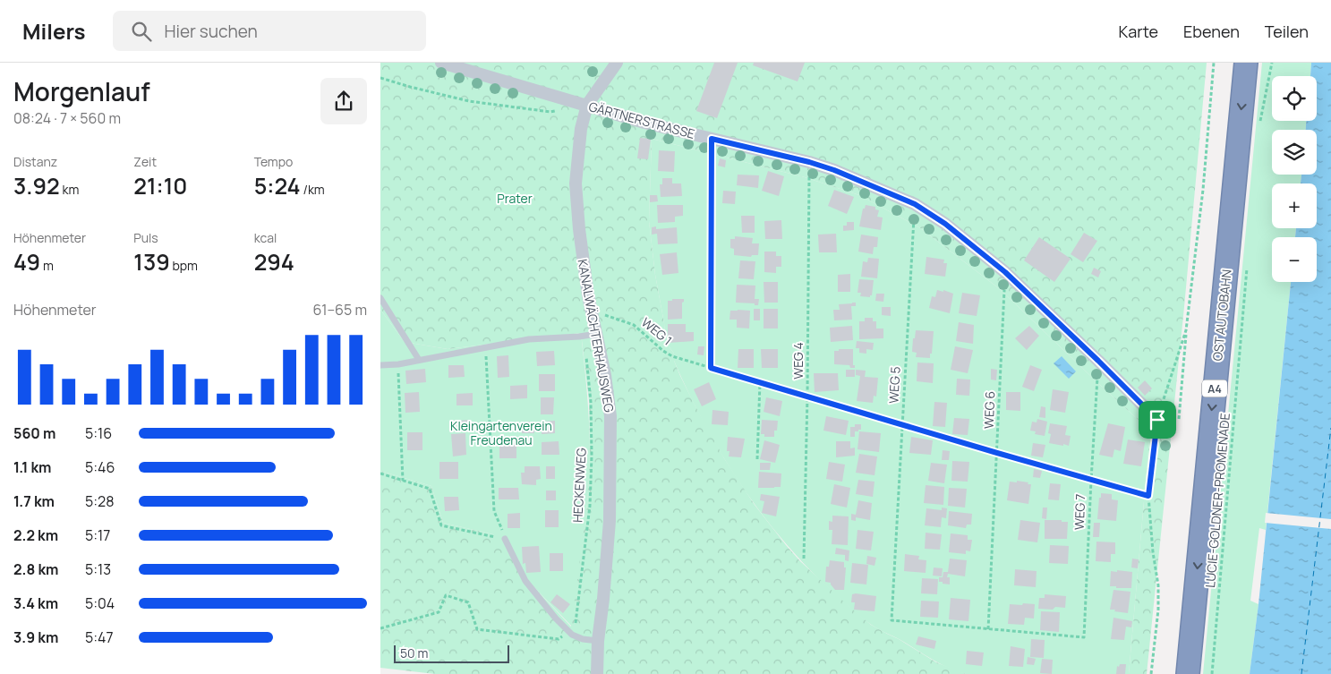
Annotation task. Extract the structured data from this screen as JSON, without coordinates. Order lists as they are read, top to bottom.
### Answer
{
  "streets": {
    "highway": ["OST AUTOBAHN", "A4"],
    "street": ["GÄRTNERSTRASSE", "KANALWÄCHTERHAUSWEG"],
    "path": [
      "WEG 1",
      "WEG 4",
      "WEG 5",
      "WEG 6",
      "HECKENWEG",
      "LUCIE-GOLDNER-PROMENADE",
      "WEG 7"
    ]
  },
  "crossings": [
    ["GÄRTNERSTRASSE", "KANALWÄCHTERHAUSWEG"],
    ["GÄRTNERSTRASSE", "WEG 4"],
    ["GÄRTNERSTRASSE", "WEG 5"],
    ["GÄRTNERSTRASSE", "WEG 6"],
    ["GÄRTNERSTRASSE", "WEG 7"],
    ["WEG 1", "KANALWÄCHTERHAUSWEG"],
    ["WEG 1", "WEG 4"],
    ["WEG 1", "WEG 5"],
    ["WEG 1", "WEG 6"],
    ["WEG 1", "WEG 7"],
    ["WEG 5", "WEG 6"],
    ["WEG 5", "WEG 7"],
    ["WEG 6", "WEG 7"]
  ],
  "one_way": ["OST AUTOBAHN"],
  "parks": ["Prater", "Kleingartenverein Freudenau"],
  "scale_bar": "50 m",
  "page": {
    "header": "Milers",
    "search": "Hier suchen",
    "nav": ["Karte", "Ebenen", "Teilen"],
    "heading": ["Morgenlauf", "08:24 · 7 × 560 m"],
    "map_buttons": ["+", "−"],
    "stats": [
      ["Distanz", "3.92 km"],
      ["Zeit", "21:10"],
      ["Tempo", "5:24 /km"],
      ["Höhenmeter", "49 m"],
      ["Puls", "139 bpm"],
      ["kcal", "294"]
    ],
    "chart": ["Höhenmeter", "61–65 m"],
    "list": [
      {
        "name": "560 m",
        "note": "5:16"
      },
      {
        "name": "1.1 km",
        "note": "5:46"
      },
      {
        "name": "1.7 km",
        "note": "5:28"
      },
      {
        "name": "2.2 km",
        "note": "5:17"
      },
      {
        "name": "2.8 km",
        "note": "5:13"
      },
      {
        "name": "3.4 km",
        "note": "5:04"
      },
      {
        "name": "3.9 km",
        "note": "5:47"
      }
    ],
    "scale": "50 m"
  }
}
